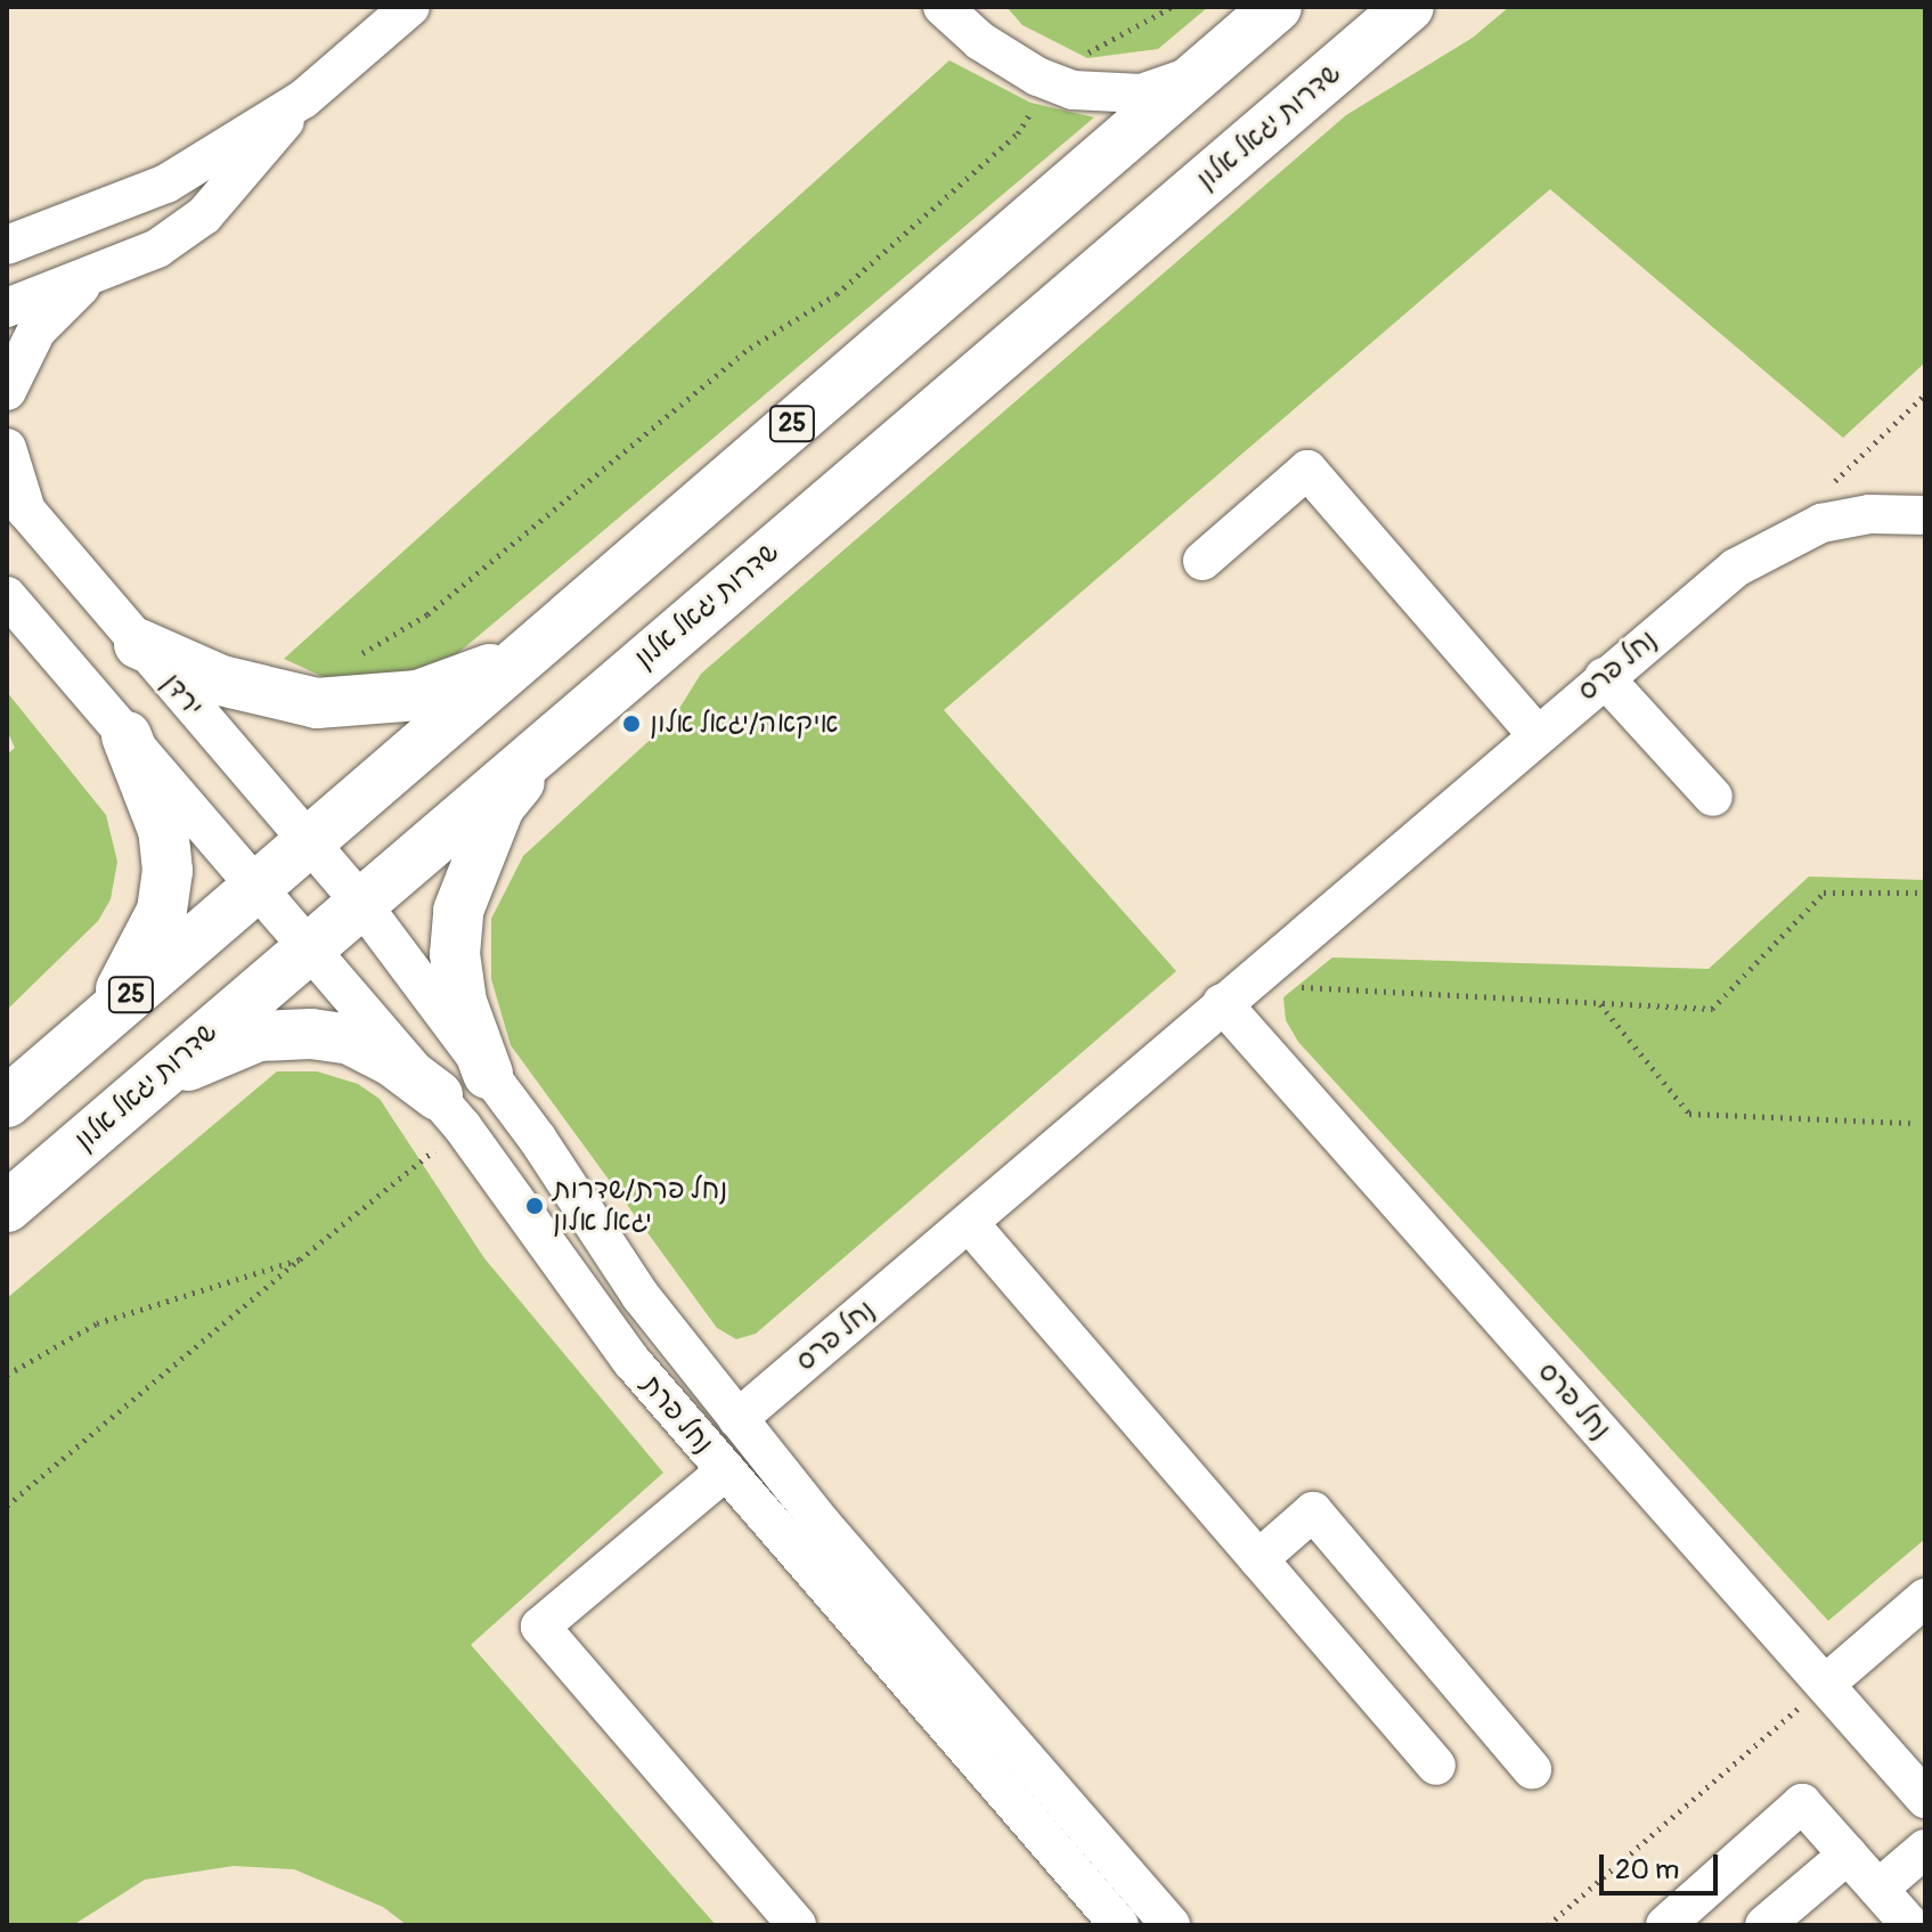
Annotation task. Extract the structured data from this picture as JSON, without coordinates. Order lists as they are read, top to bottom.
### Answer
{
  "streets": {
    "highway": ["שדרות יגאל אלון", "25"],
    "street": ["נחל פרס", "ירדן", "נחל פרת"]
  },
  "crossings": [
    ["שדרות יגאל אלון", "ירדן"],
    ["שדרות יגאל אלון", "נחל פרת"],
    ["25", "ירדן"],
    ["25", "נחל פרת"],
    ["נחל פרס", "נחל פרת"],
    ["ירדן", "נחל פרת"]
  ],
  "places": ["איקאה/יגאל אלון", "נחל פרת/שדרות יגאל אלון"],
  "scale_bar": "20 m"
}
